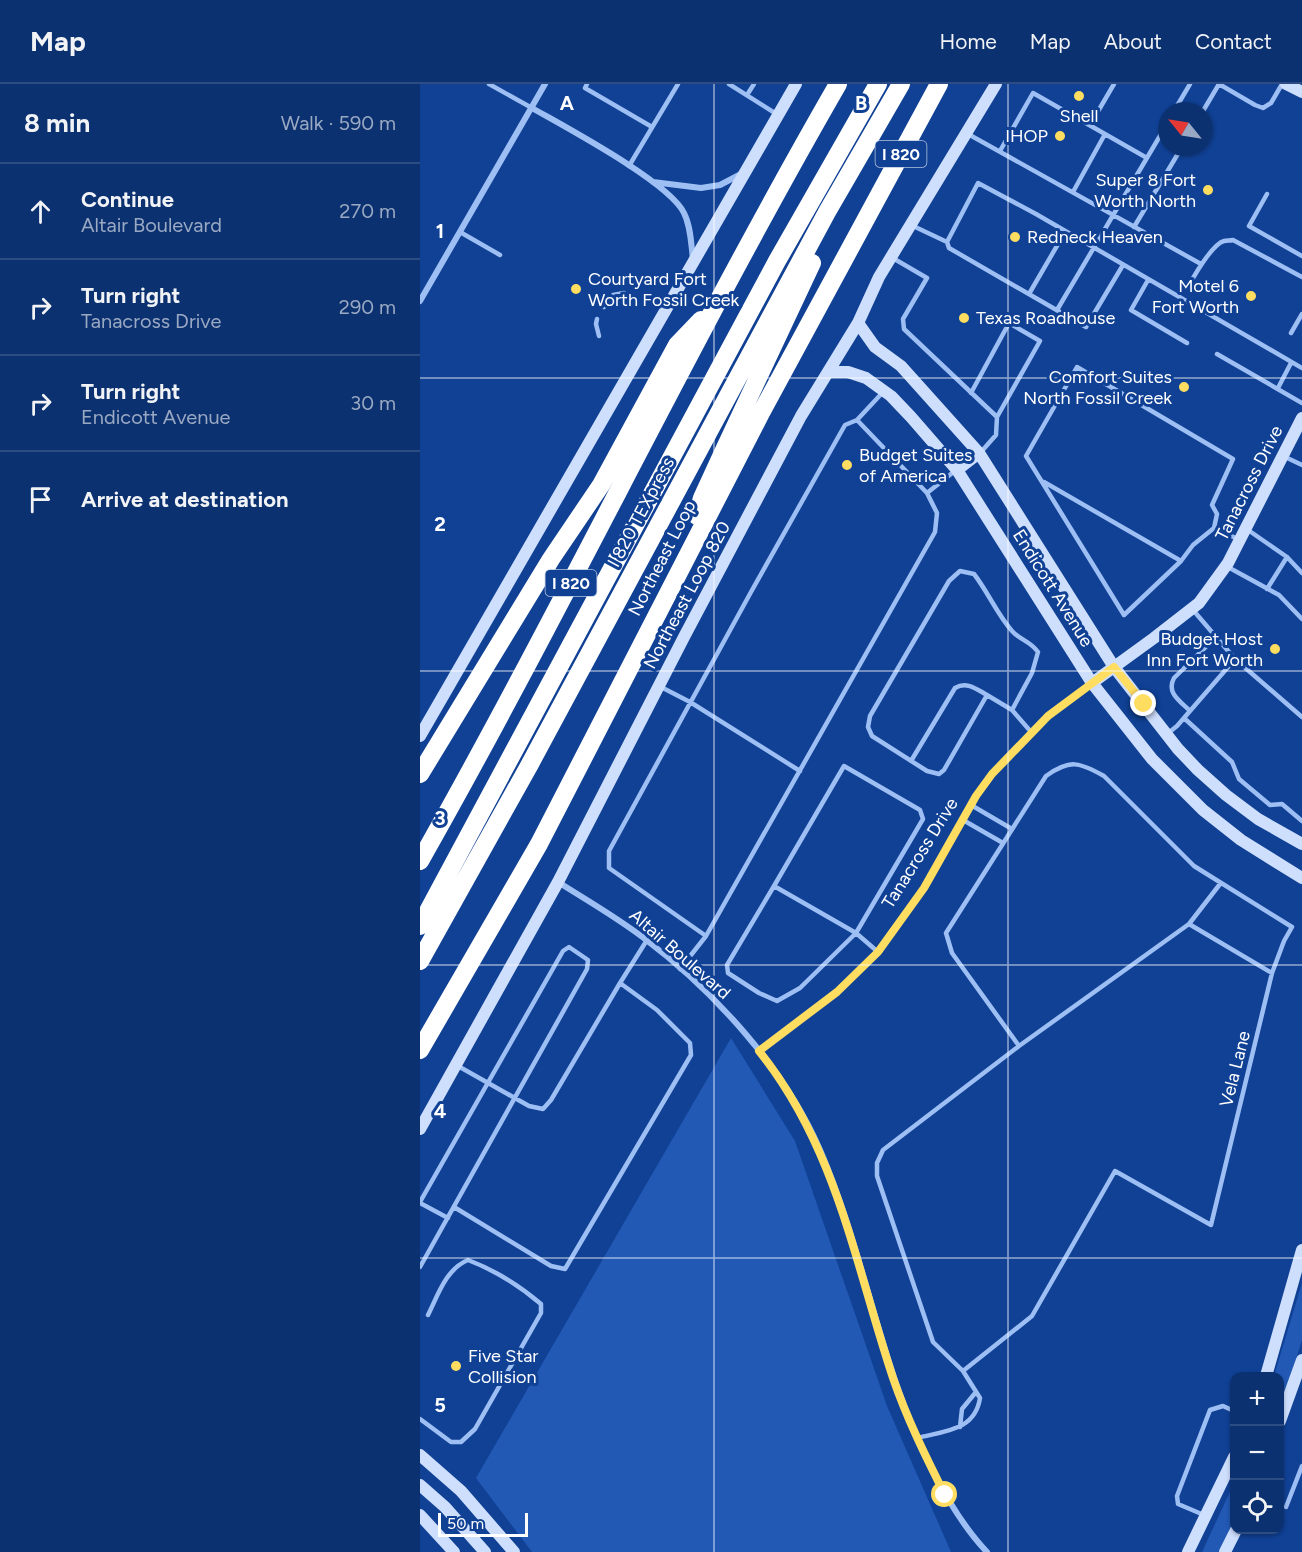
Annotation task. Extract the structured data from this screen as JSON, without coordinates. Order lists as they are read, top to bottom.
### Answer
{
  "streets": {
    "highway": ["I 820", "I 820 TEXpress", "Northeast Loop"],
    "main road": ["Tanacross Drive", "Endicott Avenue", "Northeast Loop 820"],
    "street": ["Altair Boulevard"],
    "lane": ["Vela Lane"]
  },
  "crossings": [
    ["Tanacross Drive", "Endicott Avenue"],
    ["Tanacross Drive", "Altair Boulevard"],
    ["Endicott Avenue", "Northeast Loop 820"],
    ["Northeast Loop 820", "Altair Boulevard"]
  ],
  "places": [
    "Shell",
    "IHOP",
    "Super 8 Fort Worth North",
    "Redneck Heaven",
    "Courtyard Fort Worth Fossil Creek",
    "Motel 6 Fort Worth",
    "Texas Roadhouse",
    "Comfort Suites North Fossil Creek",
    "Budget Suites of America",
    "Budget Host Inn Fort Worth",
    "Five Star Collision"
  ],
  "scale_bar": "50 m",
  "north": "top left",
  "page": {
    "header": "Map",
    "nav": [
      "Home",
      "Map",
      "About",
      "Contact"
    ],
    "heading": ["8 min", "Walk · 590 m"],
    "list": [
      ["Continue", "Altair Boulevard", "270 m"],
      ["Turn right", "Tanacross Drive", "290 m"],
      ["Turn right", "Endicott Avenue", "30 m"],
      "Arrive at destination"
    ],
    "map_buttons": ["+", "−"],
    "scale": "50 m"
  },
  "grid": {
    "columns": ["A", "B"],
    "rows": [
      "1",
      "2",
      "3",
      "4",
      "5"
    ]
  }
}
